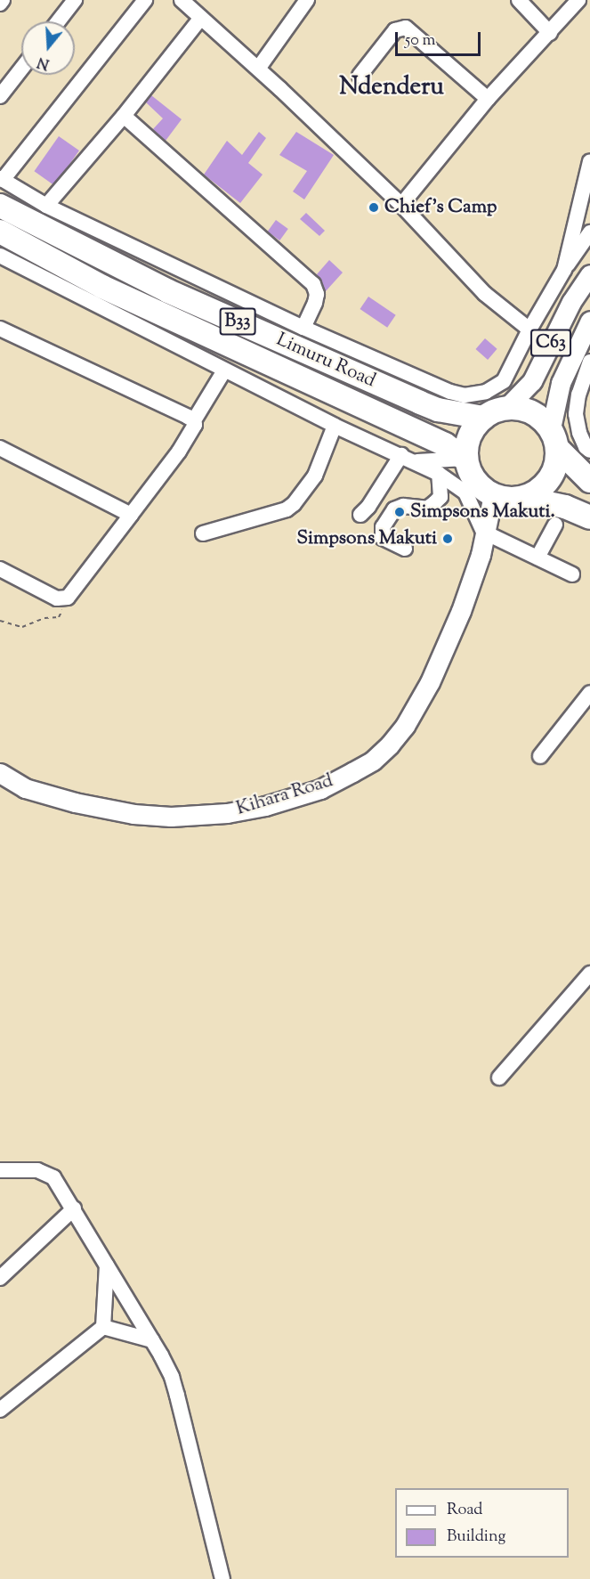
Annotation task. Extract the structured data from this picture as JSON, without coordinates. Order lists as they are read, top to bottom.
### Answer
{
  "streets": {
    "highway": ["B33", "Limuru Road"],
    "main road": ["C63", "Kihara Road"]
  },
  "crossings": [
    ["C63", "Limuru Road"],
    ["C63", "Kihara Road"],
    ["Limuru Road", "Kihara Road"]
  ],
  "districts": ["Ndenderu"],
  "places": ["Chief's Camp", "Simpsons Makuti.", "Simpsons Makuti"],
  "legend": ["Road", "Building"],
  "scale_bar": "50 m",
  "north": "bottom"
}
